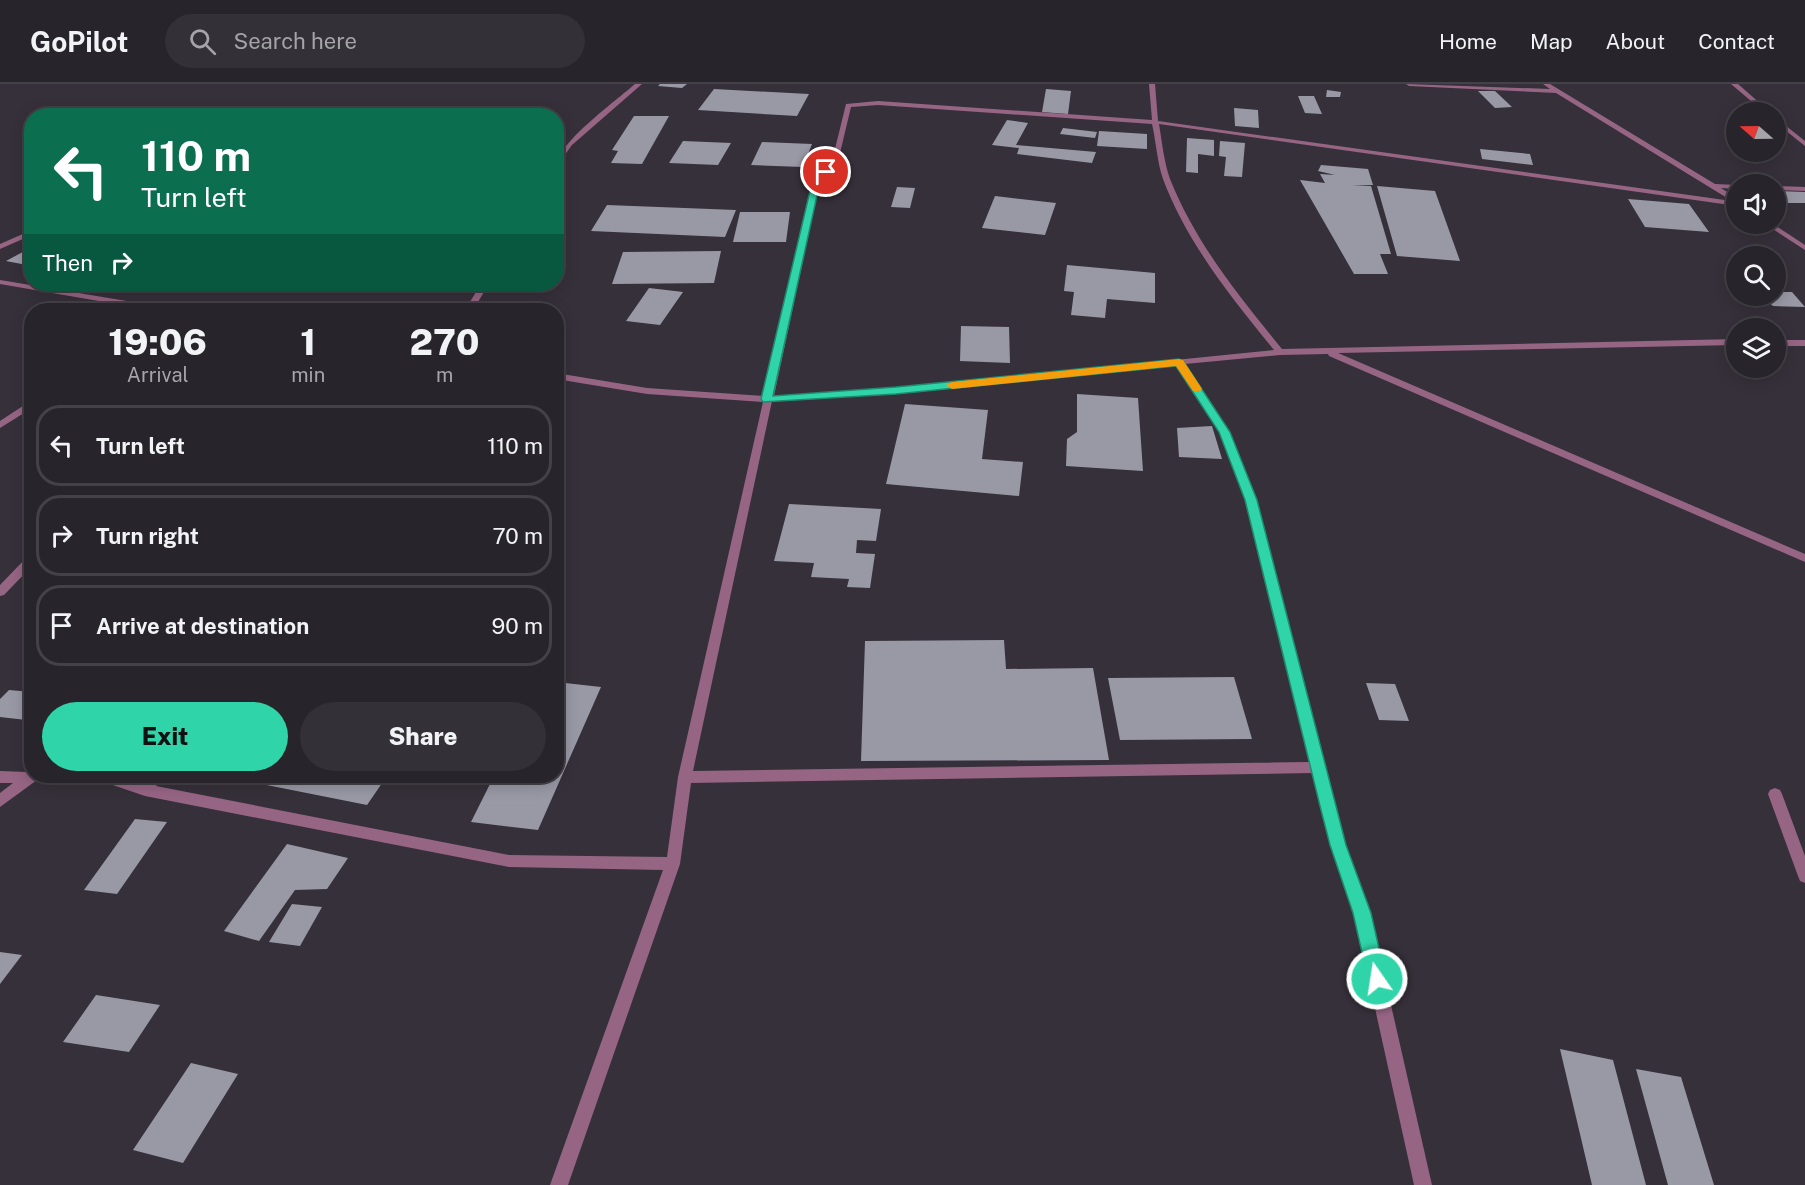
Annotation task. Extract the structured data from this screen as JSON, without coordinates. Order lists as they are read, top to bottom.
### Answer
{
  "north": "left",
  "page": {
    "header": "GoPilot",
    "search": "Search here",
    "nav": [
      "Home",
      "Map",
      "About",
      "Contact"
    ],
    "turn": ["110 m", "Turn left"],
    "then": "Then",
    "eta": [
      "19:06",
      "Arrival",
      "1",
      "min",
      "270",
      "m"
    ],
    "list": [
      {
        "name": "Turn left",
        "value": "110 m"
      },
      {
        "name": "Turn right",
        "value": "70 m"
      },
      {
        "name": "Arrive at destination",
        "value": "90 m"
      }
    ],
    "buttons": ["Exit", "Share"]
  }
}
